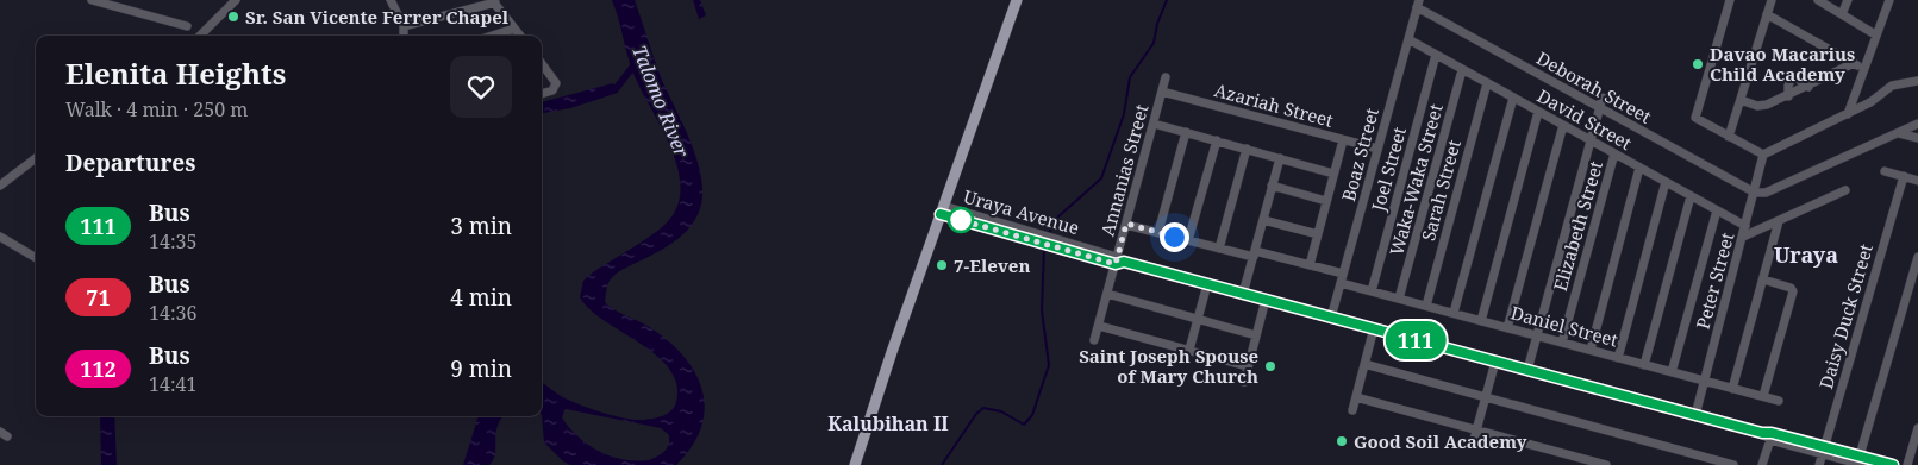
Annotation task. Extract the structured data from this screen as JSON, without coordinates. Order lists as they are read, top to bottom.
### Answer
{
  "streets": {
    "street": [
      "Deborah Street",
      "Azariah Street",
      "David Street",
      "Boaz Street",
      "Joel Street",
      "Annanias Street",
      "Waka-Waka Street",
      "Sarah Street",
      "Uraya Avenue",
      "Elizabeth Street",
      "Peter Street",
      "Daisy Duck Street",
      "Daniel Street"
    ]
  },
  "crossings": [
    ["Deborah Street", "Boaz Street"],
    ["Deborah Street", "Peter Street"],
    ["Azariah Street", "Boaz Street"],
    ["Azariah Street", "Annanias Street"],
    ["David Street", "Boaz Street"],
    ["David Street", "Joel Street"],
    ["David Street", "Waka-Waka Street"],
    ["David Street", "Sarah Street"],
    ["David Street", "Elizabeth Street"],
    ["David Street", "Peter Street"],
    ["Boaz Street", "Uraya Avenue"],
    ["Boaz Street", "Daniel Street"],
    ["Joel Street", "Daniel Street"],
    ["Annanias Street", "Uraya Avenue"],
    ["Annanias Street", "Daniel Street"],
    ["Waka-Waka Street", "Daniel Street"],
    ["Sarah Street", "Daniel Street"],
    ["Uraya Avenue", "Peter Street"],
    ["Uraya Avenue", "Daisy Duck Street"],
    ["Elizabeth Street", "Daniel Street"],
    ["Peter Street", "Daniel Street"]
  ],
  "districts": ["Uraya", "Kalubihan II"],
  "water": ["Talomo River"],
  "places": [
    "Sr. San Vicente Ferrer Chapel",
    "Davao Macarius Child Academy",
    "7-Eleven",
    "Saint Joseph Spouse of Mary Church",
    "Good Soil Academy"
  ],
  "lines": ["bus line 111"],
  "page": {
    "on_map": "111",
    "heading": [
      ["Elenita Heights", "Walk · 4 min · 250 m"],
      "Departures"
    ],
    "list": [
      {
        "mark": "111",
        "name": "Bus",
        "note": "14:35",
        "value": "3 min"
      },
      {
        "mark": "71",
        "name": "Bus",
        "note": "14:36",
        "value": "4 min"
      },
      {
        "mark": "112",
        "name": "Bus",
        "note": "14:41",
        "value": "9 min"
      }
    ]
  }
}
